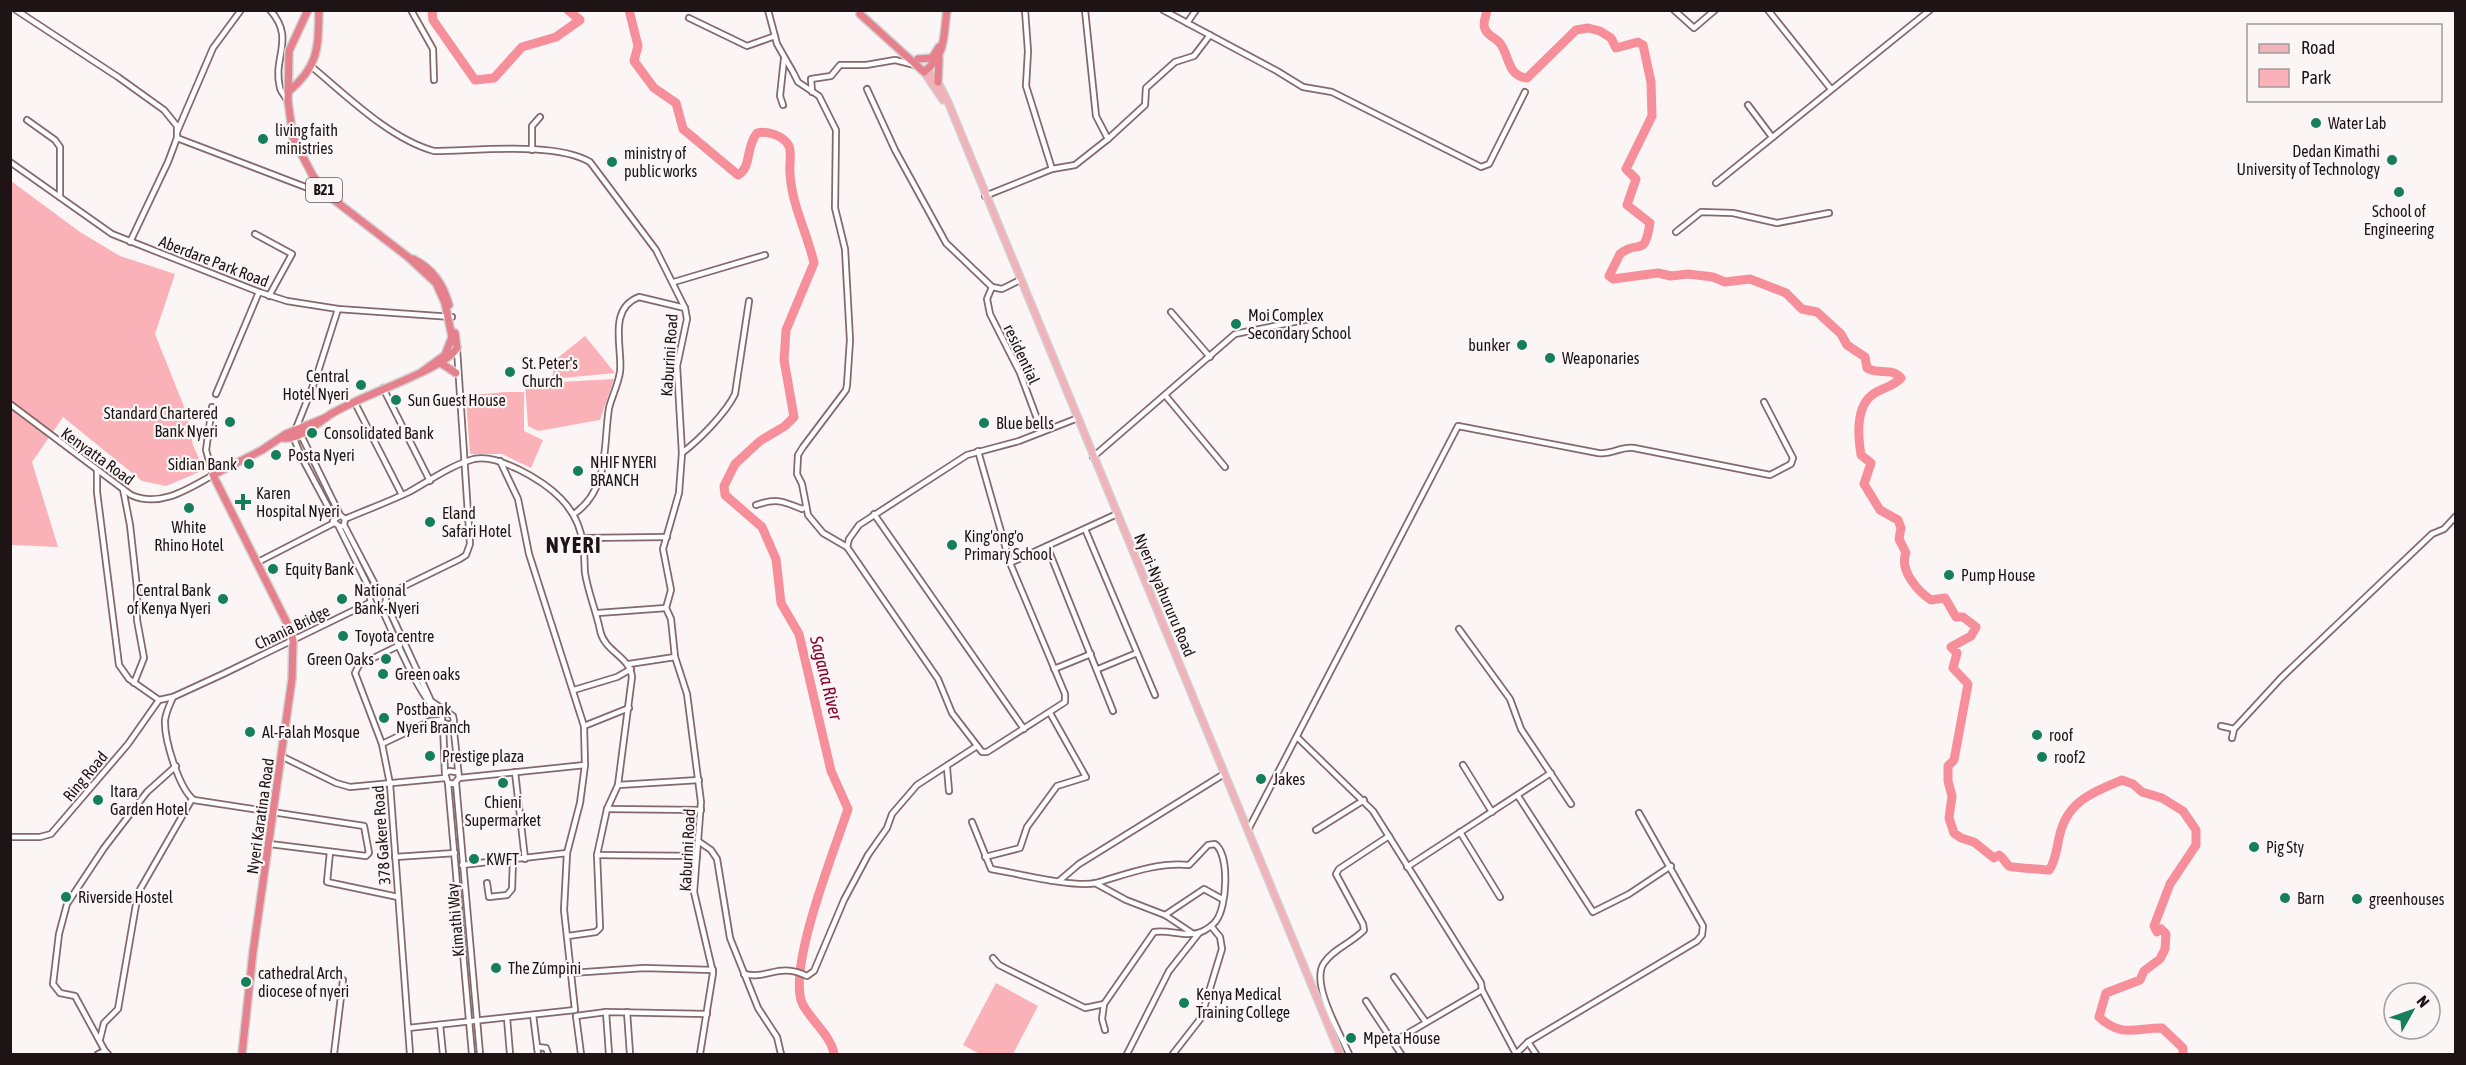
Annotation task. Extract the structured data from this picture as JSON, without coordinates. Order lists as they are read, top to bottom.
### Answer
{
  "streets": {
    "highway": ["B21", "Nyeri Karatina Road"],
    "main road": ["Nyeri-Nyahururu Road"],
    "street": [
      "Aberdare Park Road",
      "residential",
      "Kaburini Road",
      "Kenyatta Road",
      "Chania Bridge",
      "Ring Road",
      "378 Gakere Road",
      "Kimathi Way"
    ]
  },
  "crossings": [
    ["B21", "Aberdare Park Road"],
    ["Kenyatta Road", "Nyeri Karatina Road"],
    ["Chania Bridge", "Ring Road"],
    ["Chania Bridge", "Nyeri Karatina Road"]
  ],
  "districts": ["NYERI"],
  "water": ["Sagana River"],
  "places": {
    "other": [
      "Water Lab",
      "living faith ministries",
      "Dedan Kimathi University of Technology",
      "ministry of public works",
      "School of Engineering",
      "Moi Complex Secondary School",
      "bunker",
      "Weaponaries",
      "St. Peter's Church",
      "Central Hotel Nyeri",
      "Sun Guest House",
      "Standard Chartered Bank Nyeri",
      "Blue bells",
      "Consolidated Bank",
      "Posta Nyeri",
      "Sidian Bank",
      "NHIF NYERI BRANCH",
      "White Rhino Hotel",
      "Eland Safari Hotel",
      "King'ong'o Primary School",
      "Equity Bank",
      "Pump House",
      "Central Bank of Kenya Nyeri",
      "National Bank-Nyeri",
      "Toyota centre",
      "Green Oaks",
      "Green oaks",
      "Postbank Nyeri Branch",
      "Al-Falah Mosque",
      "roof",
      "Prestige plaza",
      "roof2",
      "Jakes",
      "Chieni Supermarket",
      "Itara Garden Hotel",
      "Pig Sty",
      "KWFT",
      "Riverside Hostel",
      "Barn",
      "greenhouses",
      "The Zúmpini",
      "cathedral Arch diocese of nyeri",
      "Kenya Medical Training College",
      "Mpeta House"
    ],
    "health": ["Karen Hospital Nyeri"]
  },
  "legend": ["Road", "Park"],
  "north": "top right"
}
